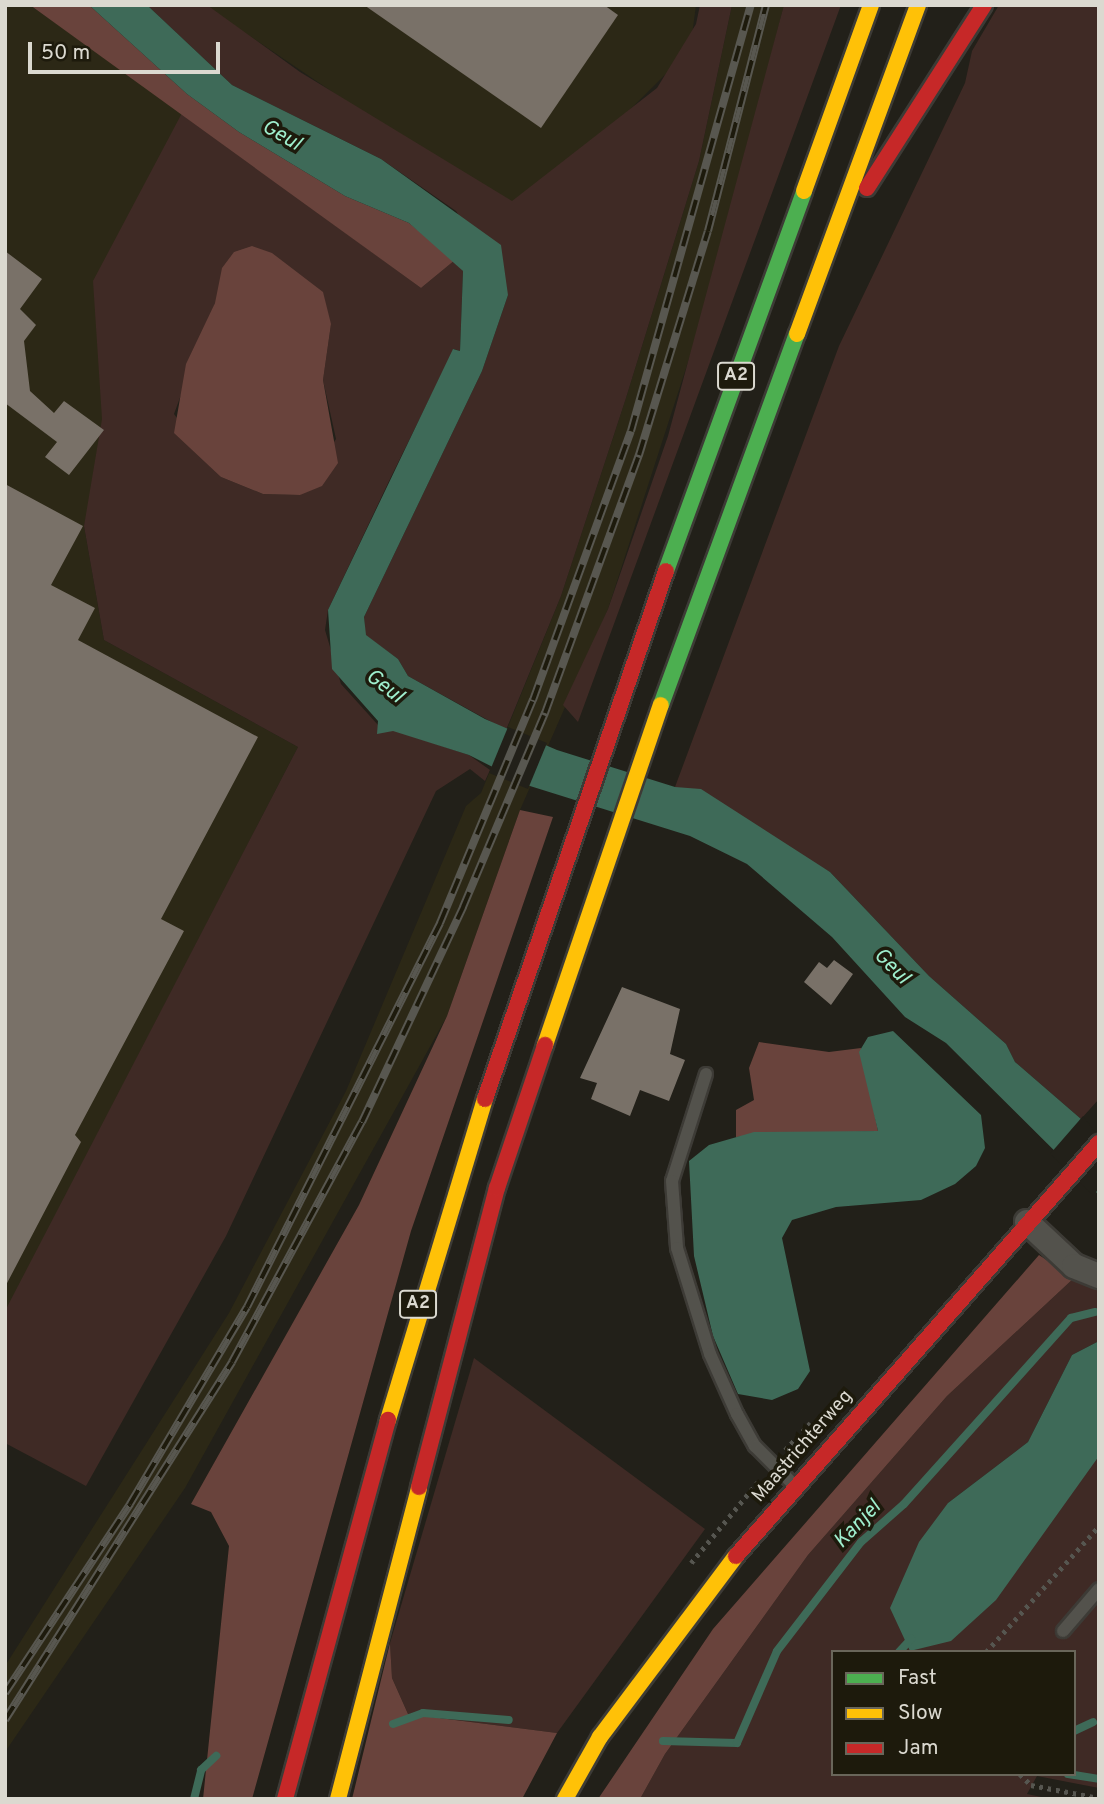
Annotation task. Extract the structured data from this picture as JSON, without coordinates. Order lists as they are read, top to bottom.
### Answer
{
  "streets": {
    "main road": ["A2", "Maastrichterweg"]
  },
  "water": ["Geul", "Kanjel"],
  "legend": ["Fast", "Slow", "Jam"],
  "scale_bar": "50 m"
}
